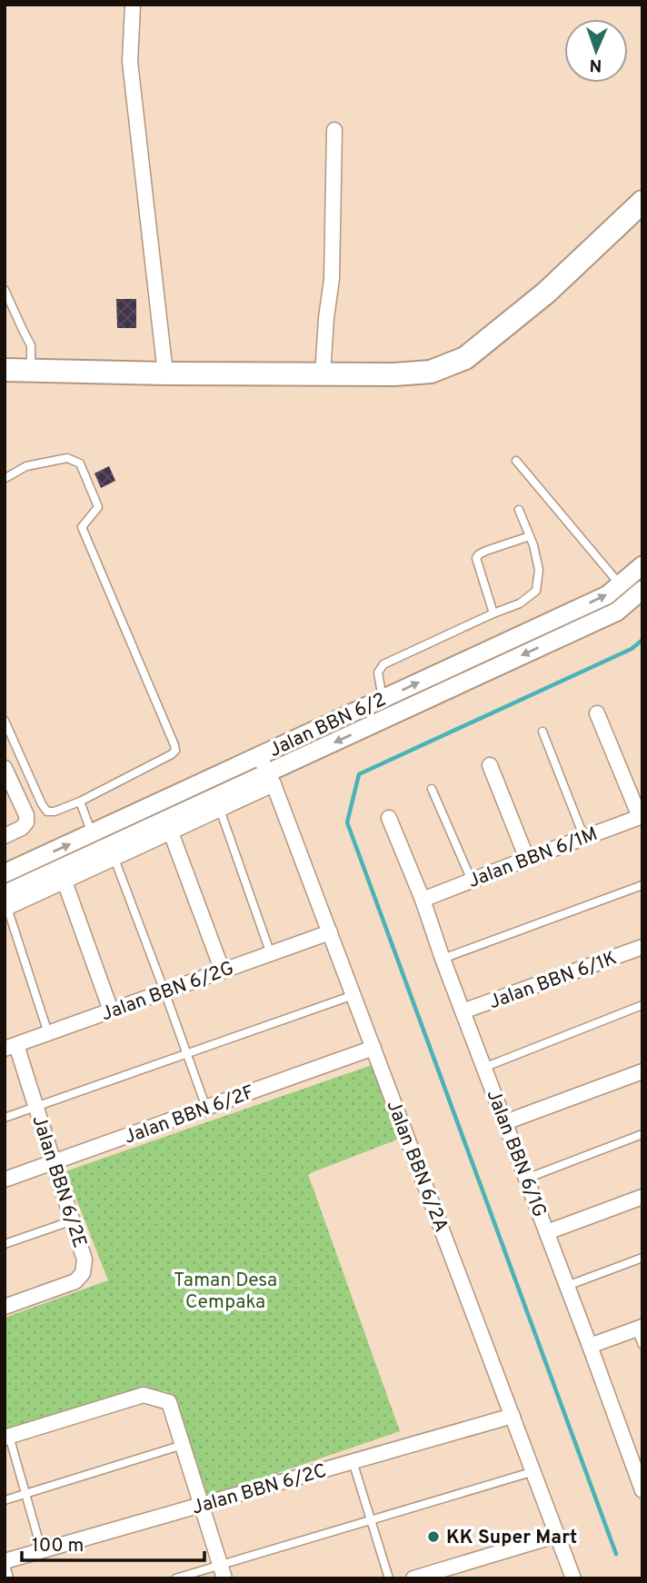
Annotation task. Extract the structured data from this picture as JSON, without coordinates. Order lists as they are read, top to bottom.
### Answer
{
  "streets": {
    "street": [
      "Jalan BBN 6/2",
      "Jalan BBN 6/1M",
      "Jalan BBN 6/1K",
      "Jalan BBN 6/2G",
      "Jalan BBN 6/2F",
      "Jalan BBN 6/1G",
      "Jalan BBN 6/2A",
      "Jalan BBN 6/2E",
      "Jalan BBN 6/2C"
    ]
  },
  "crossings": [
    ["Jalan BBN 6/2", "Jalan BBN 6/2A"],
    ["Jalan BBN 6/1M", "Jalan BBN 6/1G"],
    ["Jalan BBN 6/1K", "Jalan BBN 6/1G"],
    ["Jalan BBN 6/2G", "Jalan BBN 6/2A"],
    ["Jalan BBN 6/2G", "Jalan BBN 6/2E"],
    ["Jalan BBN 6/2F", "Jalan BBN 6/2A"],
    ["Jalan BBN 6/2F", "Jalan BBN 6/2E"],
    ["Jalan BBN 6/2A", "Jalan BBN 6/2C"]
  ],
  "parks": ["Taman Desa Cempaka"],
  "places": ["KK Super Mart"],
  "scale_bar": "100 m",
  "north": "bottom"
}
